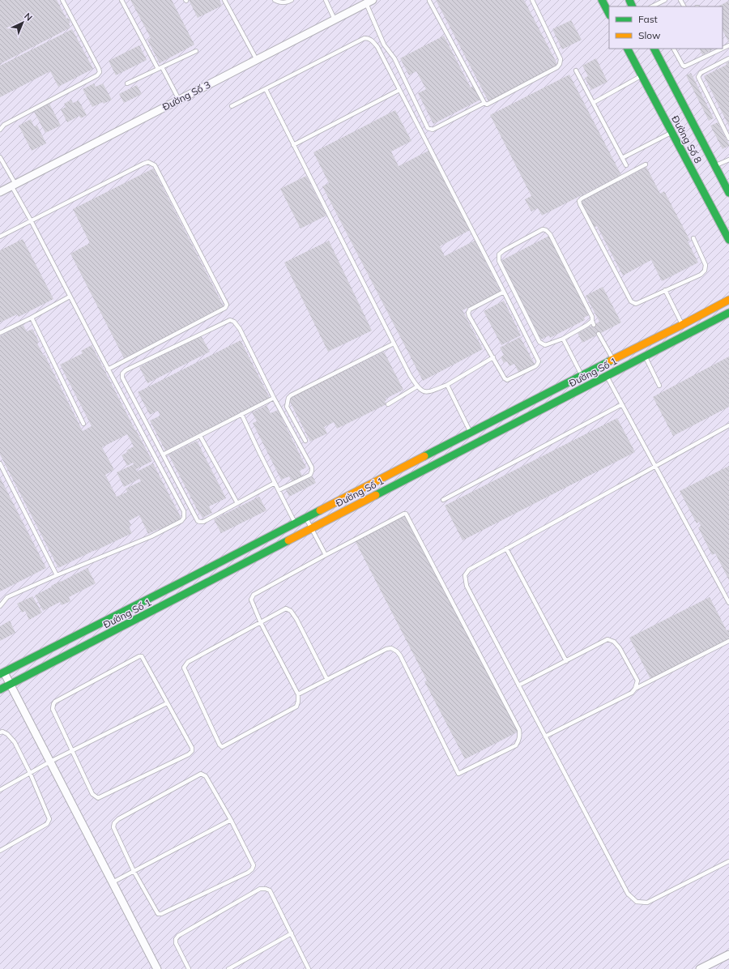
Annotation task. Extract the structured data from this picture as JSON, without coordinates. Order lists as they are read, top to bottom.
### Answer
{
  "streets": {
    "street": ["Đường Số 3", "Đường Số 8", "Đường Số 1"]
  },
  "legend": ["Fast", "Slow"],
  "north": "top right"
}
